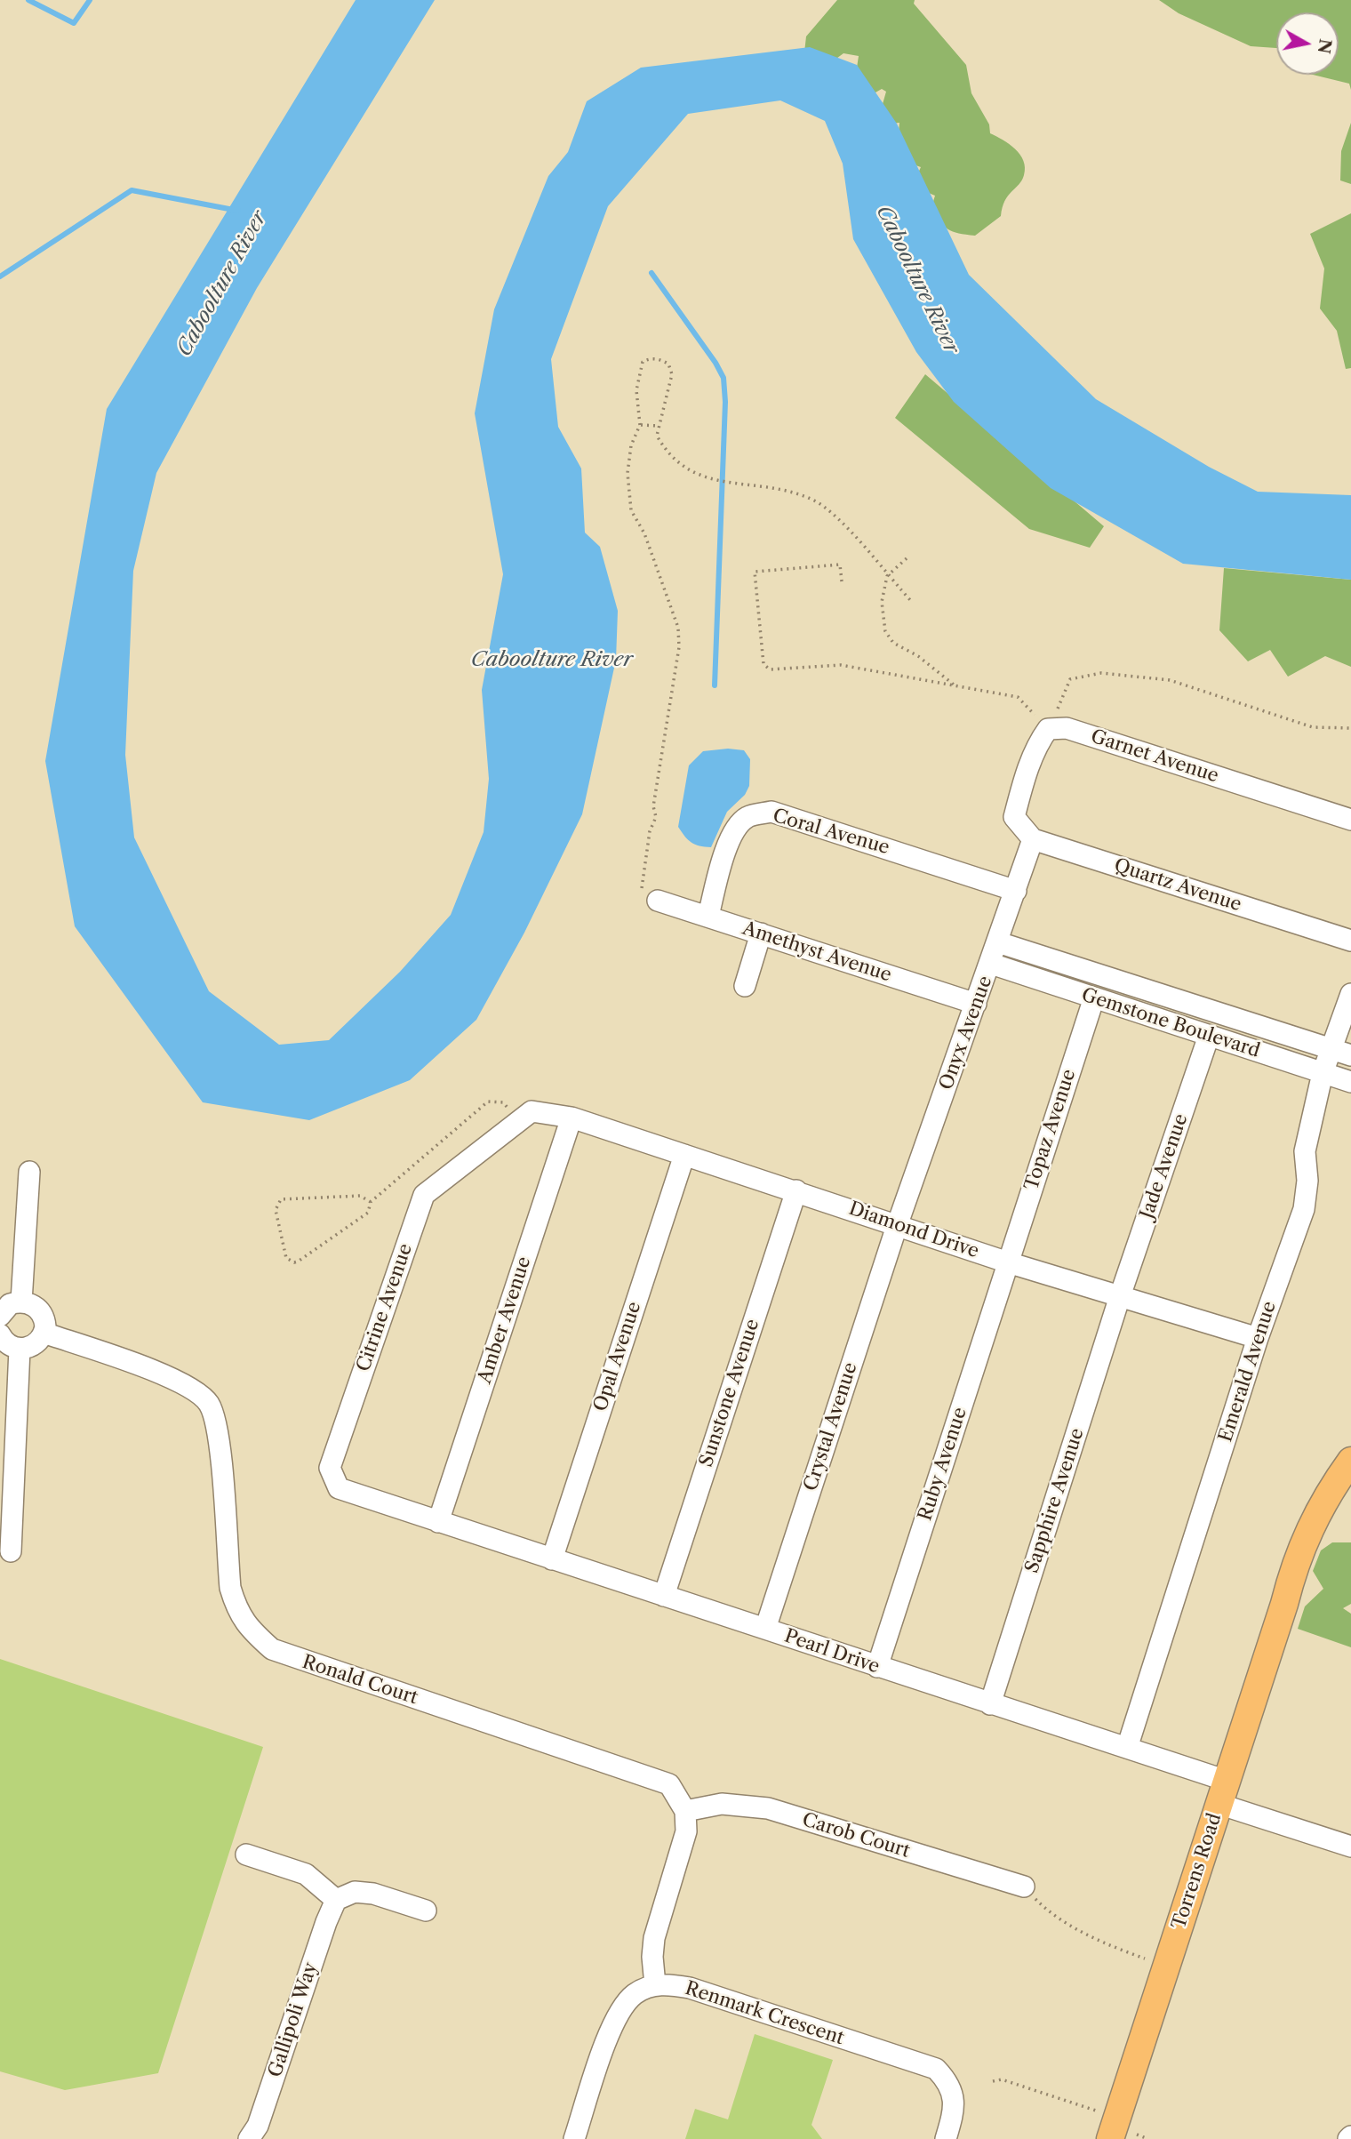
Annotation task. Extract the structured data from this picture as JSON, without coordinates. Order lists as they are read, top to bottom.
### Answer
{
  "streets": {
    "main road": ["Torrens Road"],
    "street": [
      "Garnet Avenue",
      "Coral Avenue",
      "Quartz Avenue",
      "Amethyst Avenue",
      "Gemstone Boulevard",
      "Onyx Avenue",
      "Topaz Avenue",
      "Jade Avenue",
      "Diamond Drive",
      "Citrine Avenue",
      "Amber Avenue",
      "Opal Avenue",
      "Emerald Avenue",
      "Sunstone Avenue",
      "Crystal Avenue",
      "Ruby Avenue",
      "Sapphire Avenue",
      "Pearl Drive",
      "Ronald Court",
      "Carob Court",
      "Renmark Crescent",
      "Gallipoli Way"
    ]
  },
  "crossings": [
    ["Coral Avenue", "Amethyst Avenue"],
    ["Coral Avenue", "Onyx Avenue"],
    ["Quartz Avenue", "Onyx Avenue"],
    ["Amethyst Avenue", "Onyx Avenue"],
    ["Gemstone Boulevard", "Onyx Avenue"],
    ["Gemstone Boulevard", "Topaz Avenue"],
    ["Gemstone Boulevard", "Jade Avenue"],
    ["Gemstone Boulevard", "Emerald Avenue"],
    ["Onyx Avenue", "Diamond Drive"],
    ["Onyx Avenue", "Crystal Avenue"],
    ["Topaz Avenue", "Diamond Drive"],
    ["Topaz Avenue", "Ruby Avenue"],
    ["Jade Avenue", "Diamond Drive"],
    ["Jade Avenue", "Sapphire Avenue"],
    ["Diamond Drive", "Citrine Avenue"],
    ["Diamond Drive", "Amber Avenue"],
    ["Diamond Drive", "Opal Avenue"],
    ["Diamond Drive", "Emerald Avenue"],
    ["Diamond Drive", "Sunstone Avenue"],
    ["Diamond Drive", "Crystal Avenue"],
    ["Diamond Drive", "Ruby Avenue"],
    ["Diamond Drive", "Sapphire Avenue"],
    ["Citrine Avenue", "Amber Avenue"],
    ["Citrine Avenue", "Pearl Drive"],
    ["Amber Avenue", "Pearl Drive"],
    ["Opal Avenue", "Pearl Drive"],
    ["Emerald Avenue", "Pearl Drive"],
    ["Sunstone Avenue", "Pearl Drive"],
    ["Crystal Avenue", "Pearl Drive"],
    ["Ruby Avenue", "Pearl Drive"],
    ["Sapphire Avenue", "Pearl Drive"],
    ["Pearl Drive", "Torrens Road"],
    ["Ronald Court", "Carob Court"]
  ],
  "water": ["Caboolture River"],
  "north": "right"
}
